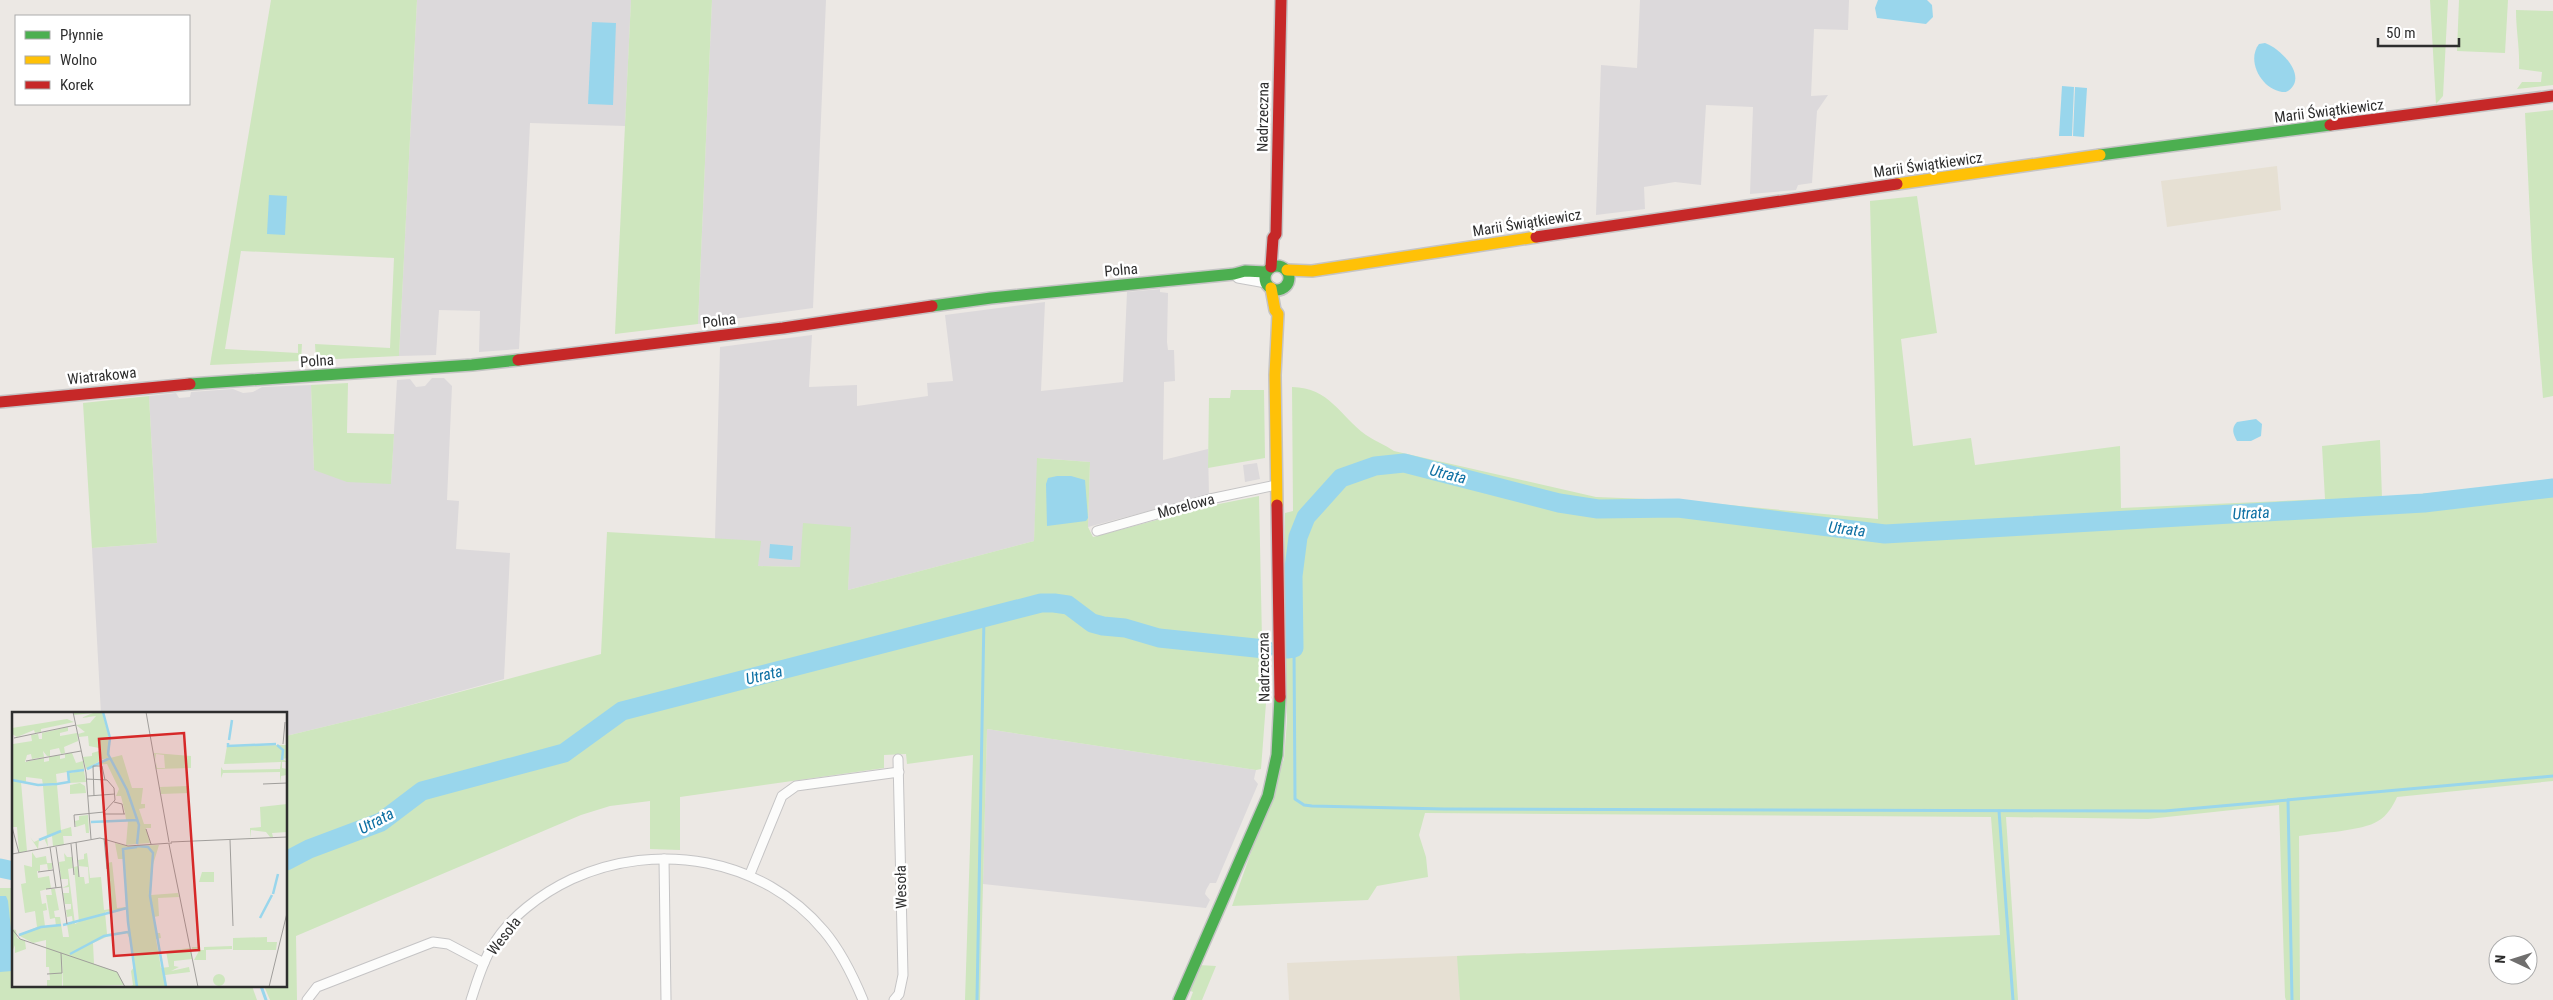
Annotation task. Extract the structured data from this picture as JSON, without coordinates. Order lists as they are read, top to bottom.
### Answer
{
  "streets": {
    "street": [
      "Marii Świątkiewicz",
      "Nadrzeczna",
      "Polna",
      "Wiatrakowa",
      "Morelowa",
      "Wesoła"
    ]
  },
  "crossings": [
    ["Marii Świątkiewicz", "Nadrzeczna"],
    ["Marii Świątkiewicz", "Polna"],
    ["Nadrzeczna", "Polna"],
    ["Nadrzeczna", "Morelowa"],
    ["Polna", "Wiatrakowa"]
  ],
  "water": ["Utrata"],
  "legend": ["Płynnie", "Wolno", "Korek"],
  "scale_bar": "50 m",
  "north": "left"
}
